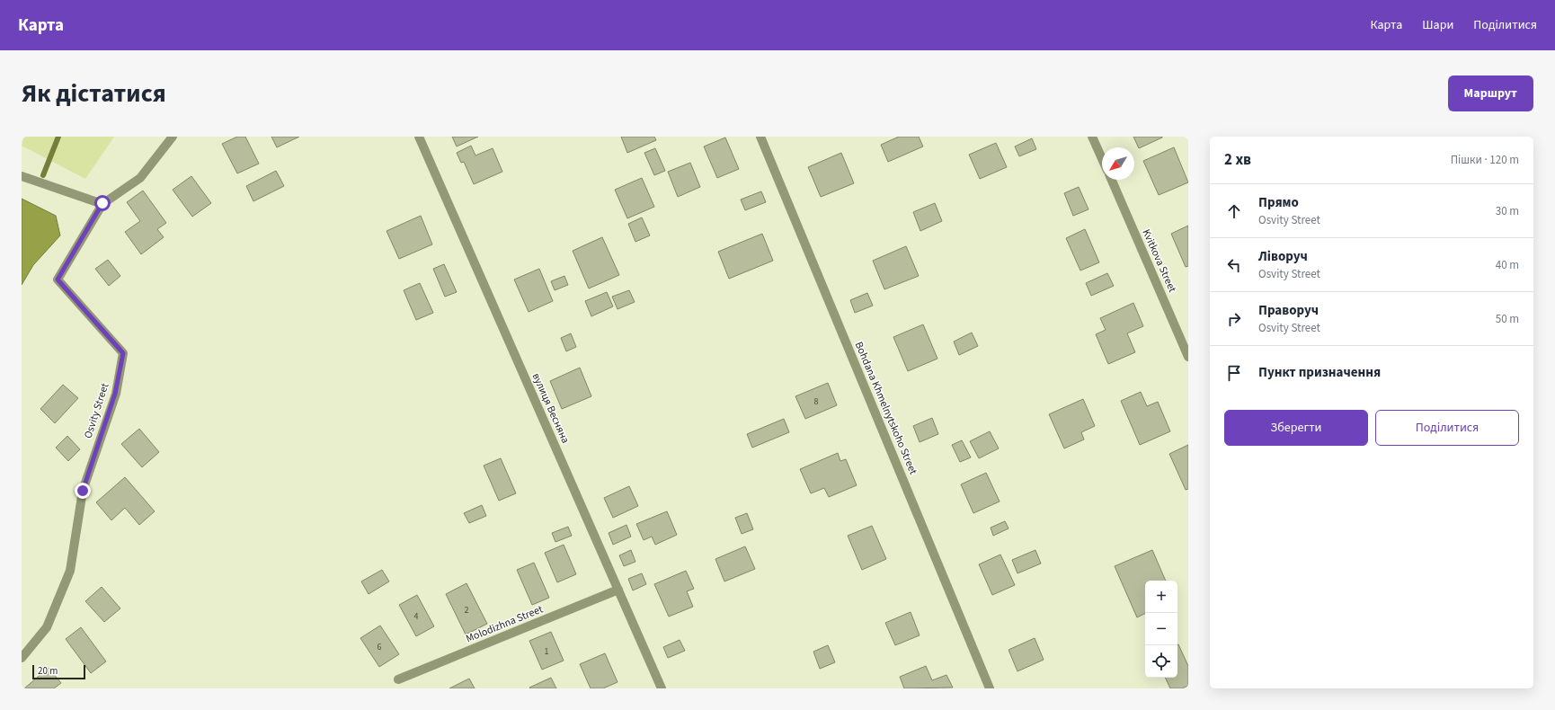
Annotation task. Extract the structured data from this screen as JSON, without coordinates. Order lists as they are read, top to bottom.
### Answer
{
  "streets": {
    "street": [
      "Kvitkova Street",
      "вулиця Весняна",
      "Bohdana Khmelnytskoho Street",
      "Osvity Street",
      "Molodizhna Street"
    ]
  },
  "crossings": [
    ["вулиця Весняна", "Molodizhna Street"]
  ],
  "house_numbers": [
    "8",
    "2",
    "4",
    "6",
    "1"
  ],
  "scale_bar": "20 m",
  "north": "bottom left",
  "page": {
    "header": "Карта",
    "nav": ["Карта", "Шари", "Поділитися"],
    "title": "Як дістатися",
    "buttons": [
      "Маршрут",
      ["Зберегти", "Поділитися"]
    ],
    "heading": ["2 хв", "Пішки · 120 m"],
    "list": [
      ["Прямо", "Osvity Street", "30 m"],
      ["Ліворуч", "Osvity Street", "40 m"],
      ["Праворуч", "Osvity Street", "50 m"],
      "Пункт призначення"
    ],
    "map_buttons": ["+", "−"],
    "scale": "20 m"
  }
}
